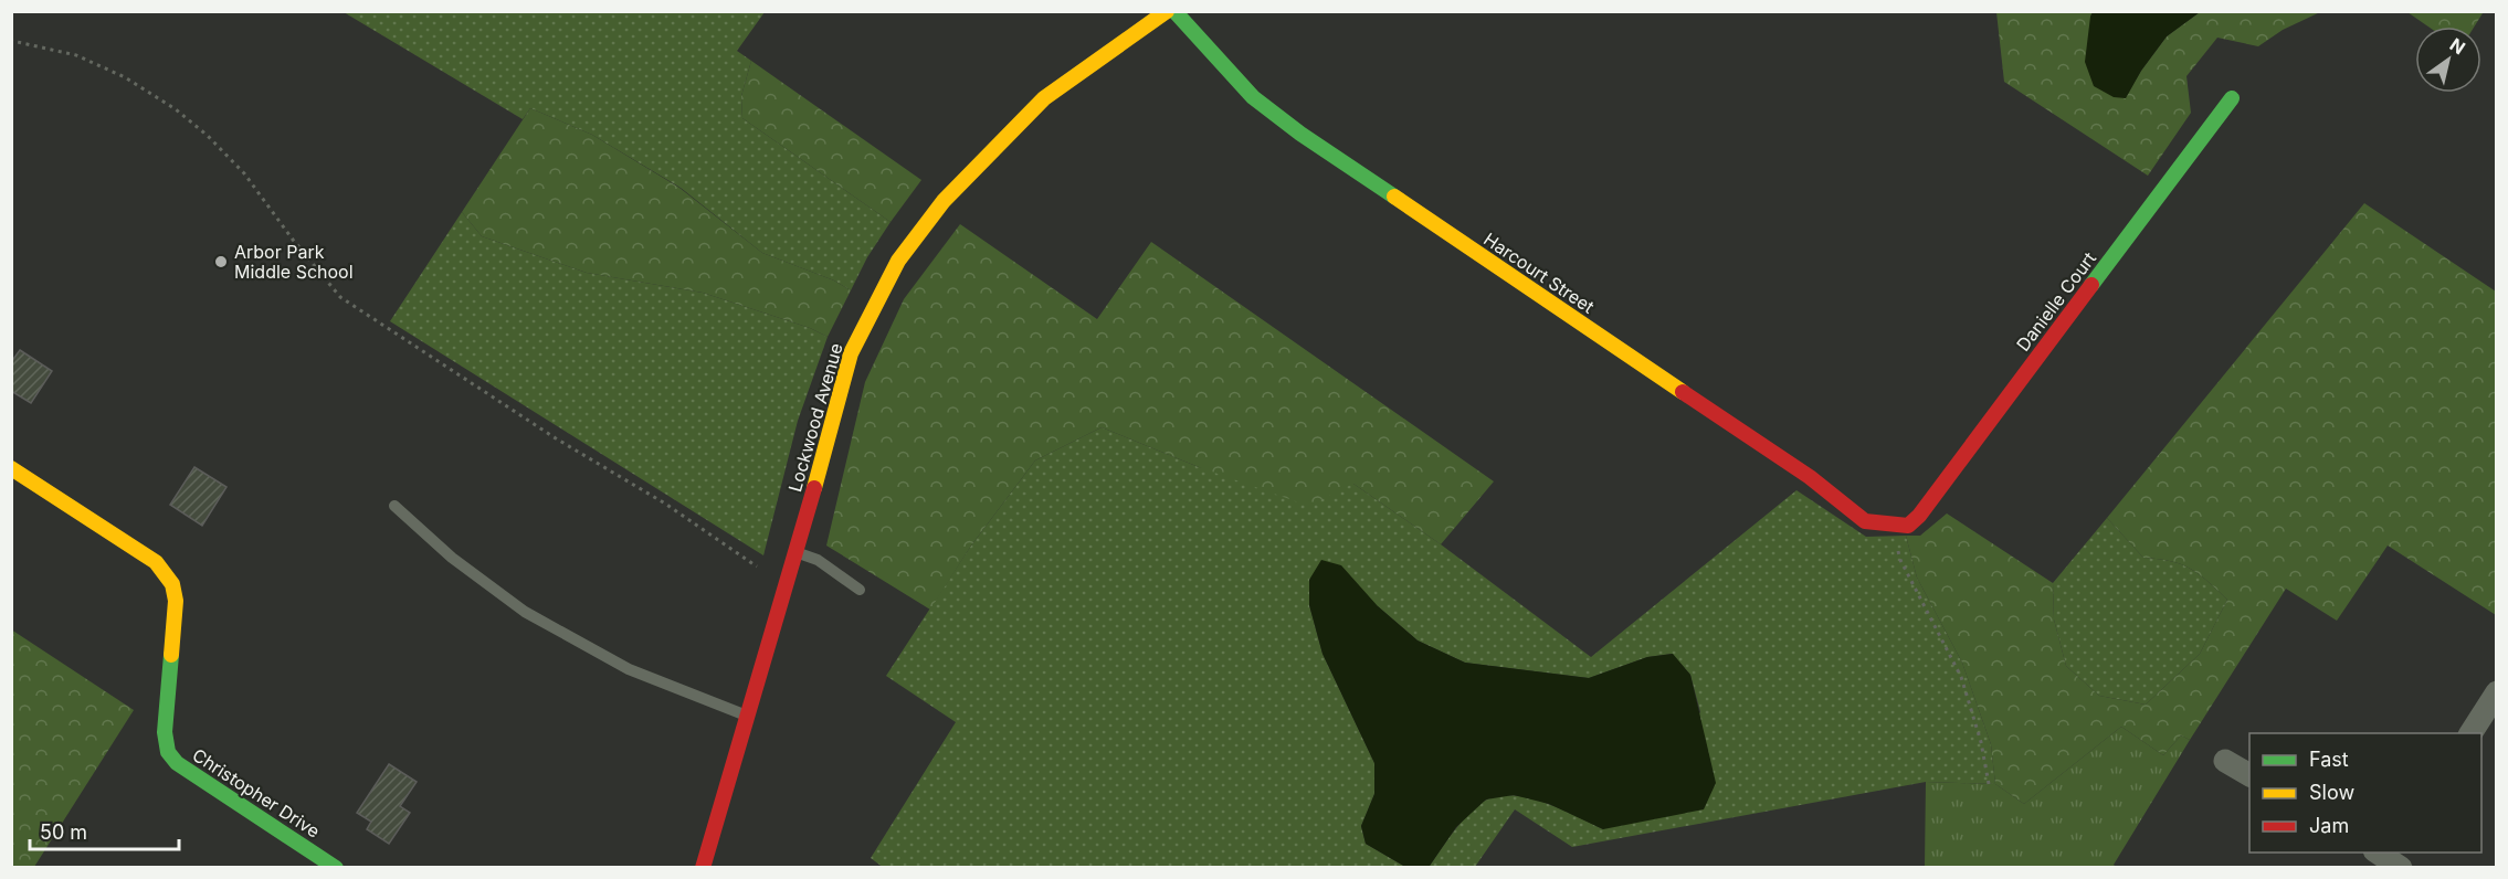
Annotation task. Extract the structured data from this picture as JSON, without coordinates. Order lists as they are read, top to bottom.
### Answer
{
  "streets": {
    "street": [
      "Harcourt Street",
      "Danielle Court",
      "Lockwood Avenue",
      "Christopher Drive"
    ]
  },
  "crossings": [
    ["Harcourt Street", "Danielle Court"]
  ],
  "places": ["Arbor Park Middle School"],
  "legend": ["Fast", "Slow", "Jam"],
  "scale_bar": "50 m",
  "north": "top right"
}
